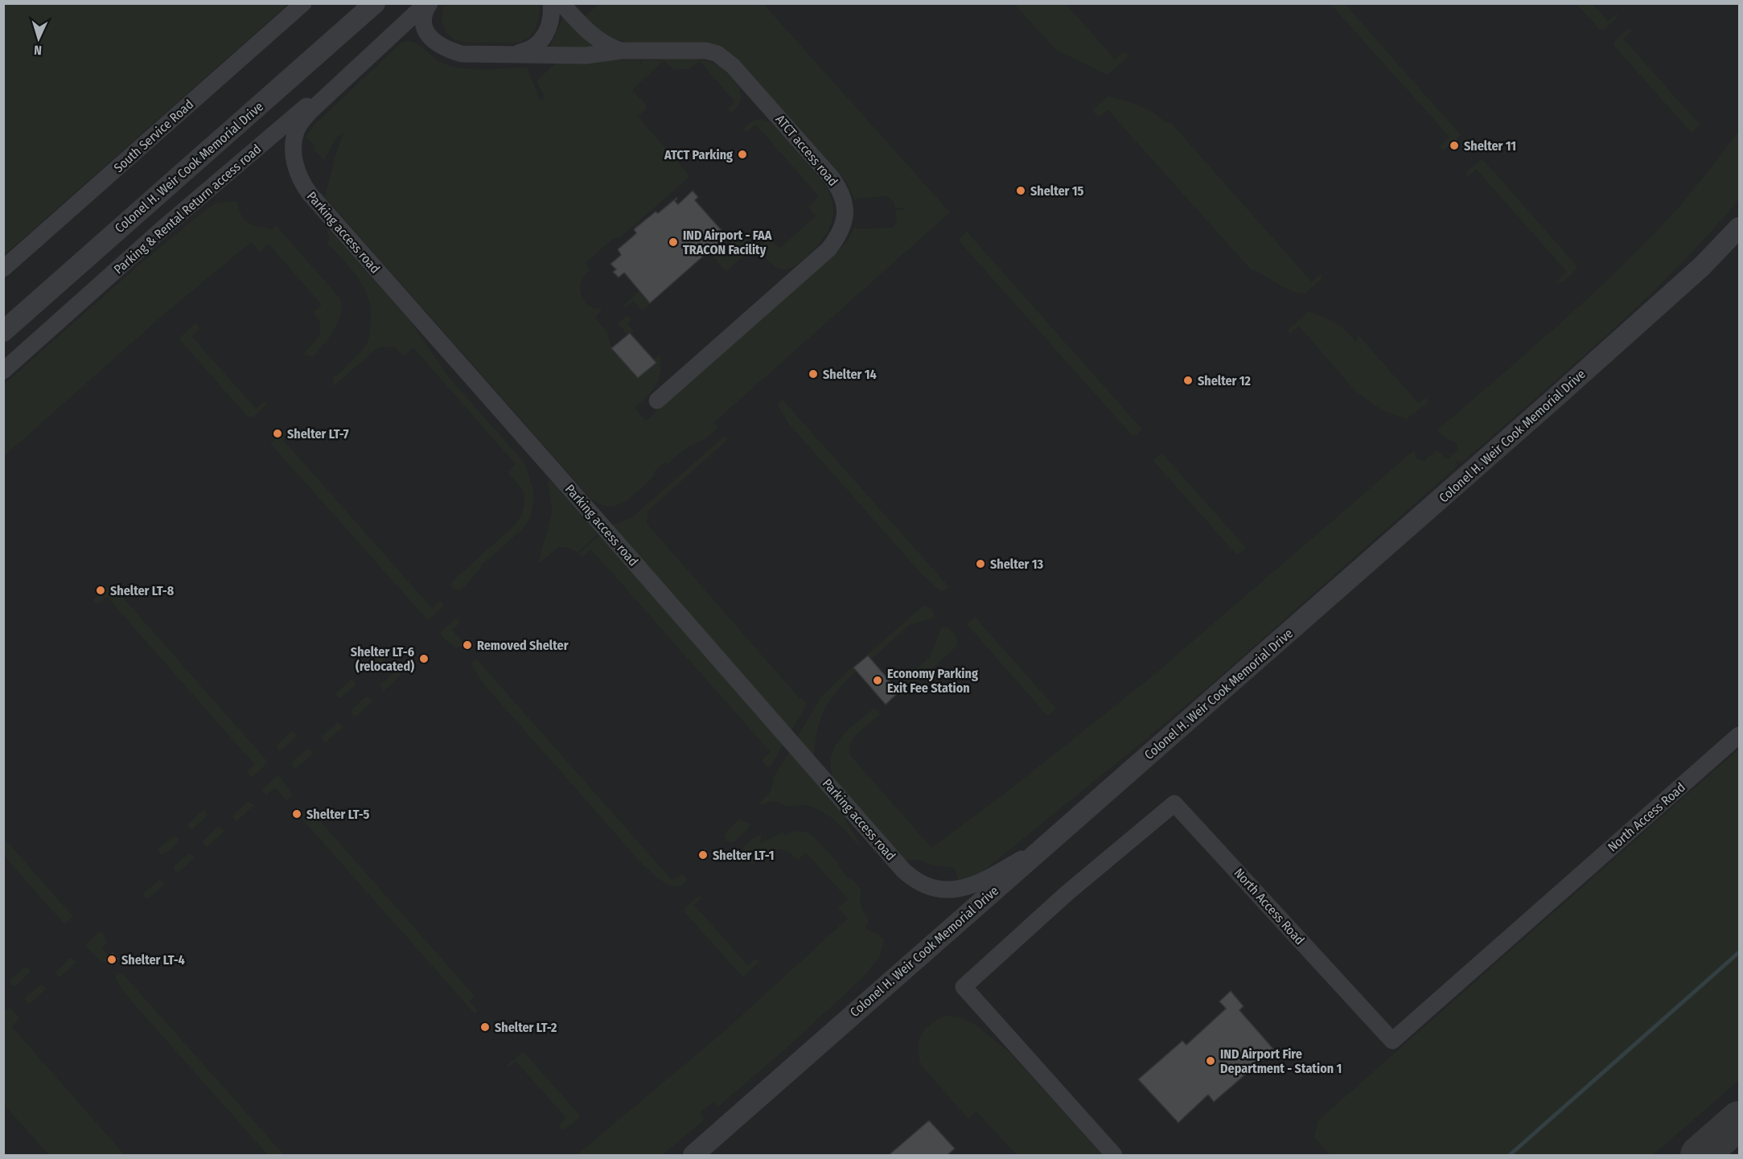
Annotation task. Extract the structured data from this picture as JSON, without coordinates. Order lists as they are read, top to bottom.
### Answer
{
  "streets": {
    "street": [
      "South Service Road",
      "ATCT access road",
      "Colonel H. Weir Cook Memorial Drive",
      "Parking & Rental Return access road",
      "Parking access road",
      "North Access Road"
    ]
  },
  "crossings": [
    ["Colonel H. Weir Cook Memorial Drive", "Parking access road"],
    ["Parking & Rental Return access road", "Parking access road"]
  ],
  "places": [
    "Shelter 11",
    "ATCT Parking",
    "Shelter 15",
    "IND Airport - FAA TRACON Facility",
    "Shelter 14",
    "Shelter 12",
    "Shelter LT-7",
    "Shelter 13",
    "Shelter LT-8",
    "Removed Shelter",
    "Shelter LT-6 (relocated)",
    "Economy Parking Exit Fee Station",
    "Shelter LT-5",
    "Shelter LT-1",
    "Shelter LT-4",
    "Shelter LT-2",
    "IND Airport Fire Department - Station 1"
  ],
  "north": "bottom"
}
